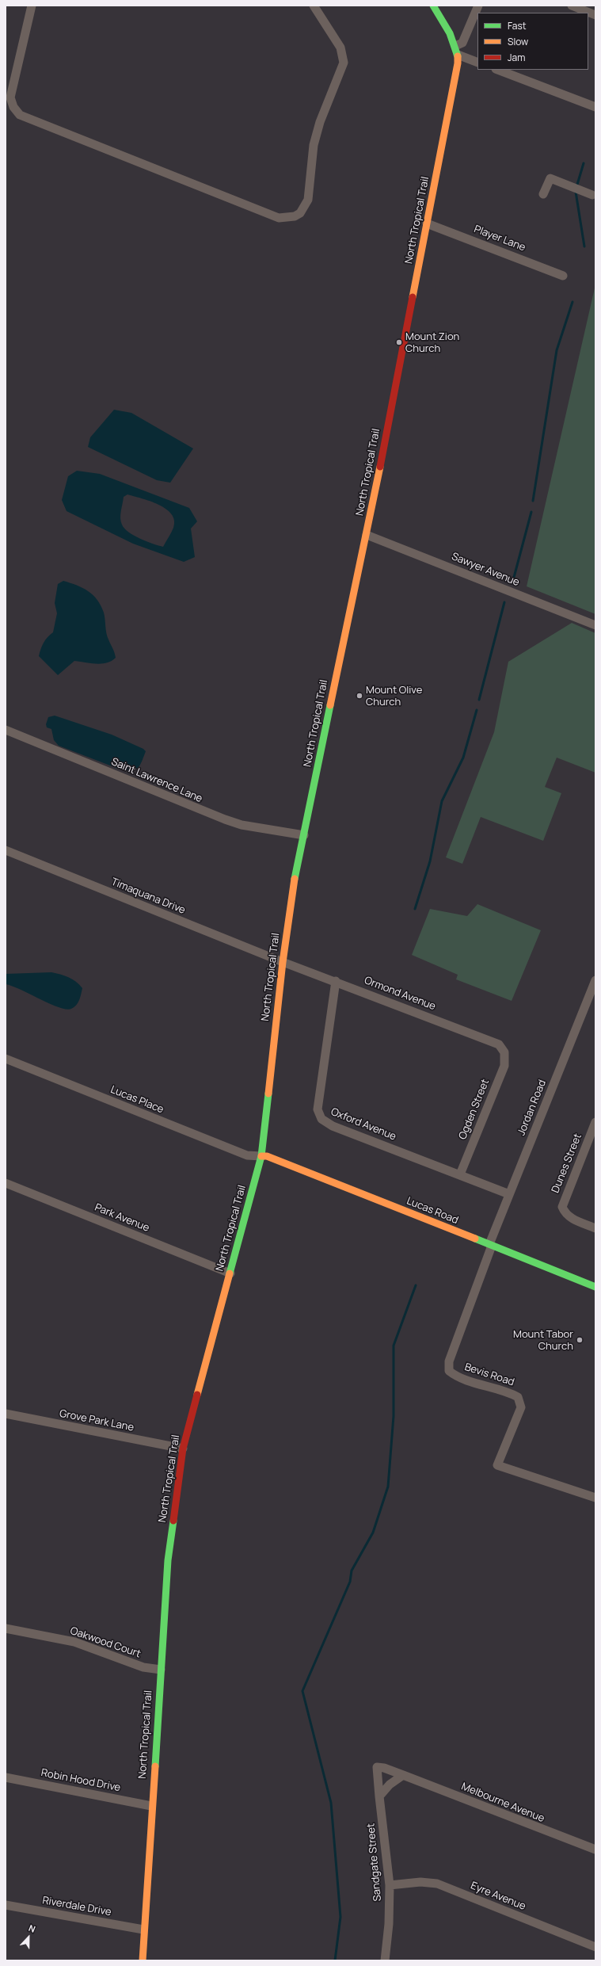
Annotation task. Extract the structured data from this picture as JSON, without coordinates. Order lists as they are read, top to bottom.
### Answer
{
  "streets": {
    "street": [
      "North Tropical Trail",
      "Player Lane",
      "Sawyer Avenue",
      "Saint Lawrence Lane",
      "Timaquana Drive",
      "Ormond Avenue",
      "Lucas Place",
      "Jordan Road",
      "Ogden Street",
      "Oxford Avenue",
      "Dunes Street",
      "Lucas Road",
      "Park Avenue",
      "Bevis Road",
      "Grove Park Lane",
      "Oakwood Court",
      "Robin Hood Drive",
      "Melbourne Avenue",
      "Sandgate Street",
      "Eyre Avenue",
      "Riverdale Drive"
    ]
  },
  "crossings": [
    ["North Tropical Trail", "Player Lane"],
    ["North Tropical Trail", "Sawyer Avenue"],
    ["North Tropical Trail", "Saint Lawrence Lane"],
    ["North Tropical Trail", "Timaquana Drive"],
    ["North Tropical Trail", "Ormond Avenue"],
    ["North Tropical Trail", "Lucas Place"],
    ["North Tropical Trail", "Lucas Road"],
    ["North Tropical Trail", "Park Avenue"],
    ["North Tropical Trail", "Grove Park Lane"],
    ["North Tropical Trail", "Oakwood Court"],
    ["North Tropical Trail", "Robin Hood Drive"],
    ["North Tropical Trail", "Riverdale Drive"],
    ["Timaquana Drive", "Ormond Avenue"],
    ["Ormond Avenue", "Ogden Street"],
    ["Ormond Avenue", "Oxford Avenue"],
    ["Lucas Place", "Lucas Road"],
    ["Jordan Road", "Oxford Avenue"],
    ["Jordan Road", "Lucas Road"],
    ["Jordan Road", "Bevis Road"],
    ["Ogden Street", "Oxford Avenue"],
    ["Lucas Road", "Bevis Road"],
    ["Melbourne Avenue", "Sandgate Street"],
    ["Sandgate Street", "Eyre Avenue"]
  ],
  "places": ["Mount Zion Church", "Mount Olive Church", "Mount Tabor Church"],
  "legend": ["Fast", "Slow", "Jam"],
  "north": "top"
}
